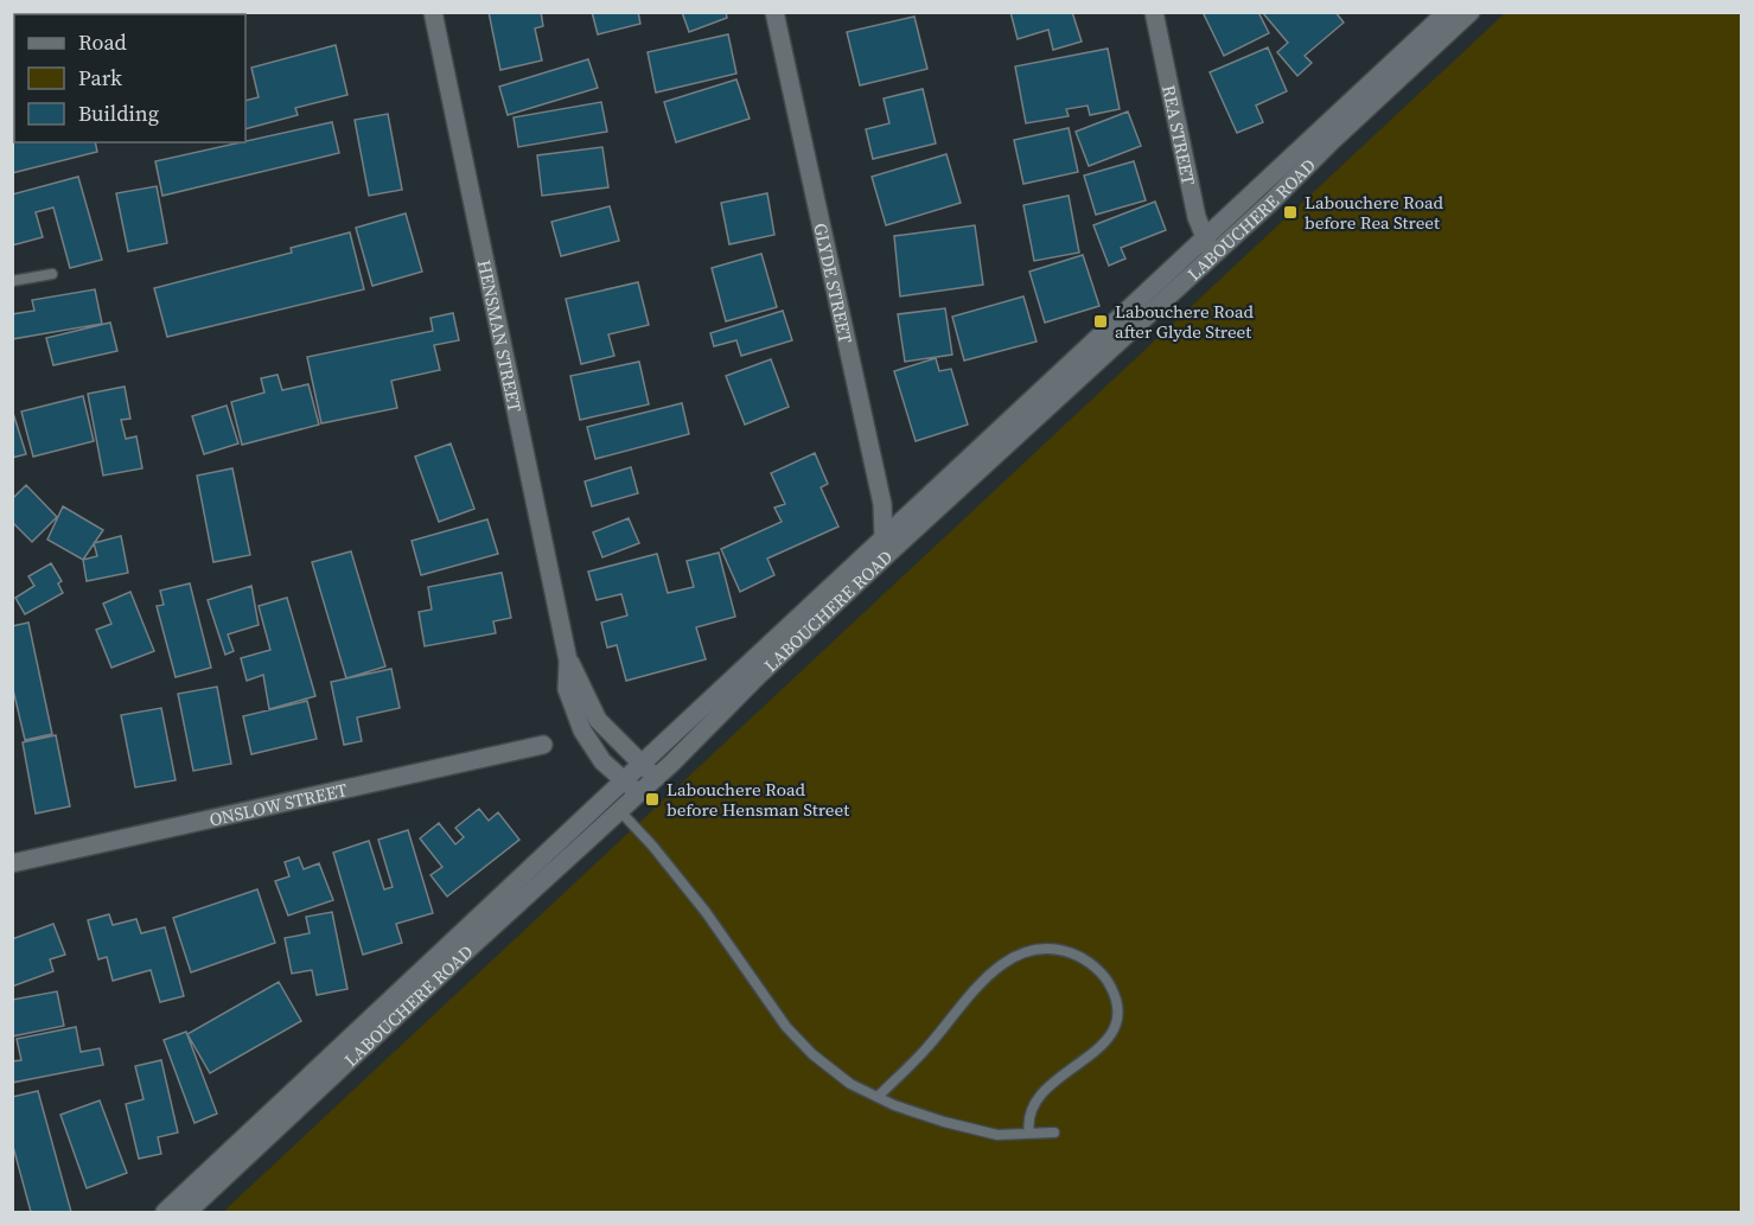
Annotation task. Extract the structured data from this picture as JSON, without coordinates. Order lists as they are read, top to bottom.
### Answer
{
  "streets": {
    "main road": [
      "REA STREET",
      "LABOUCHERE ROAD",
      "GLYDE STREET",
      "HENSMAN STREET",
      "ONSLOW STREET"
    ]
  },
  "crossings": [
    ["REA STREET", "LABOUCHERE ROAD"],
    ["LABOUCHERE ROAD", "GLYDE STREET"],
    ["LABOUCHERE ROAD", "HENSMAN STREET"]
  ],
  "places": {
    "transit": ["Labouchere Road before Rea Street", "Labouchere Road after Glyde Street", "Labouchere Road before Hensman Street"]
  },
  "legend": ["Road", "Park", "Building"]
}
